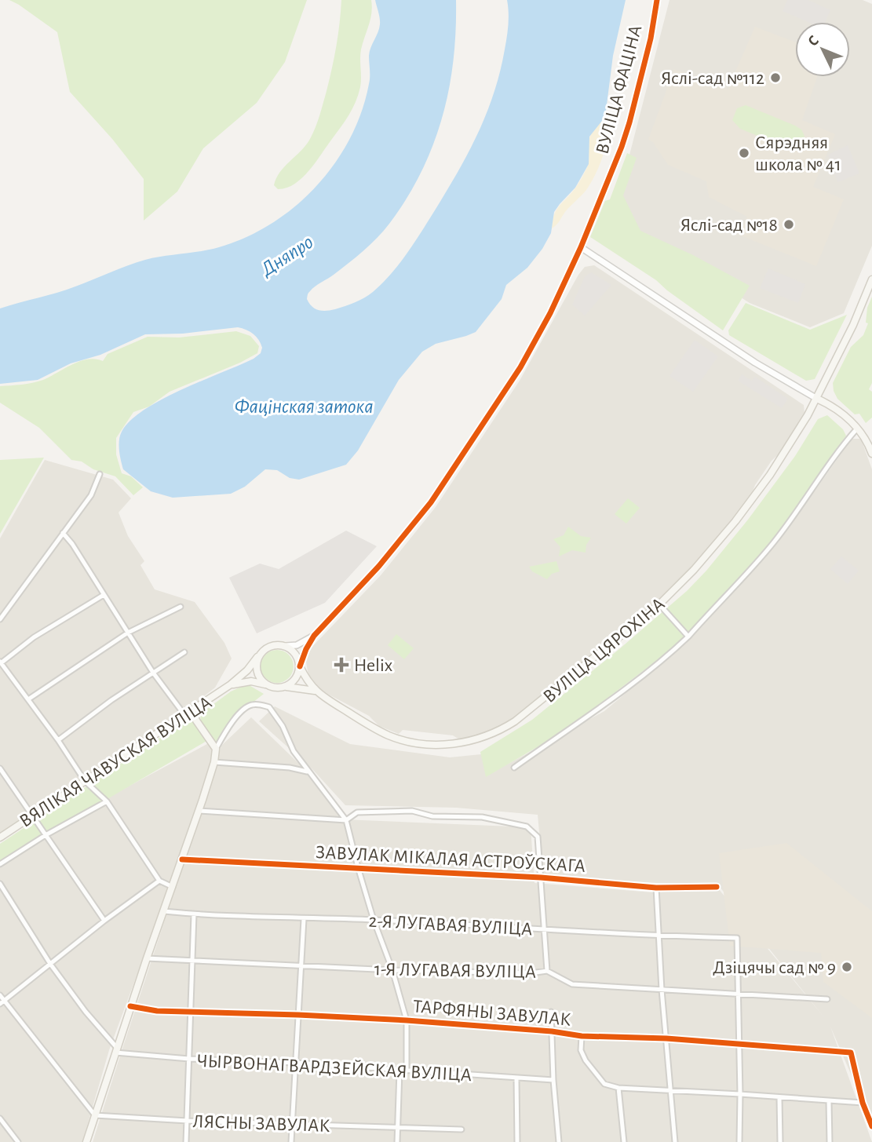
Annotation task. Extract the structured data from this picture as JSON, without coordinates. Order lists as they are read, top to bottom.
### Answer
{
  "streets": {
    "main road": ["ВУЛІЦА ЦЯРОХІНА", "ВЯЛІКАЯ ЧАВУСКАЯ ВУЛІЦА"],
    "street": [
      "ВУЛІЦА ФАЦІНА",
      "ЗАВУЛАК МІКАЛАЯ АСТРОЎСКАГА",
      "2-Я ЛУГАВАЯ ВУЛІЦА",
      "1-Я ЛУГАВАЯ ВУЛІЦА",
      "ТАРФЯНЫ ЗАВУЛАК",
      "ЧЫРВОНАГВАРДЗЕЙСКАЯ ВУЛІЦА",
      "ЛЯСНЫ ЗАВУЛАК"
    ]
  },
  "crossings": [
    ["ВУЛІЦА ЦЯРОХІНА", "ВЯЛІКАЯ ЧАВУСКАЯ ВУЛІЦА"],
    ["2-Я ЛУГАВАЯ ВУЛІЦА", "1-Я ЛУГАВАЯ ВУЛІЦА"]
  ],
  "water": ["Дняпро", "Фацінская затока"],
  "places": {
    "other": [
      "Яслі-сад №112",
      "Сярэдняя школа № 41",
      "Яслі-сад №18",
      "Дзіцячы сад № 9"
    ],
    "health": ["Helix"]
  },
  "north": "top left"
}
